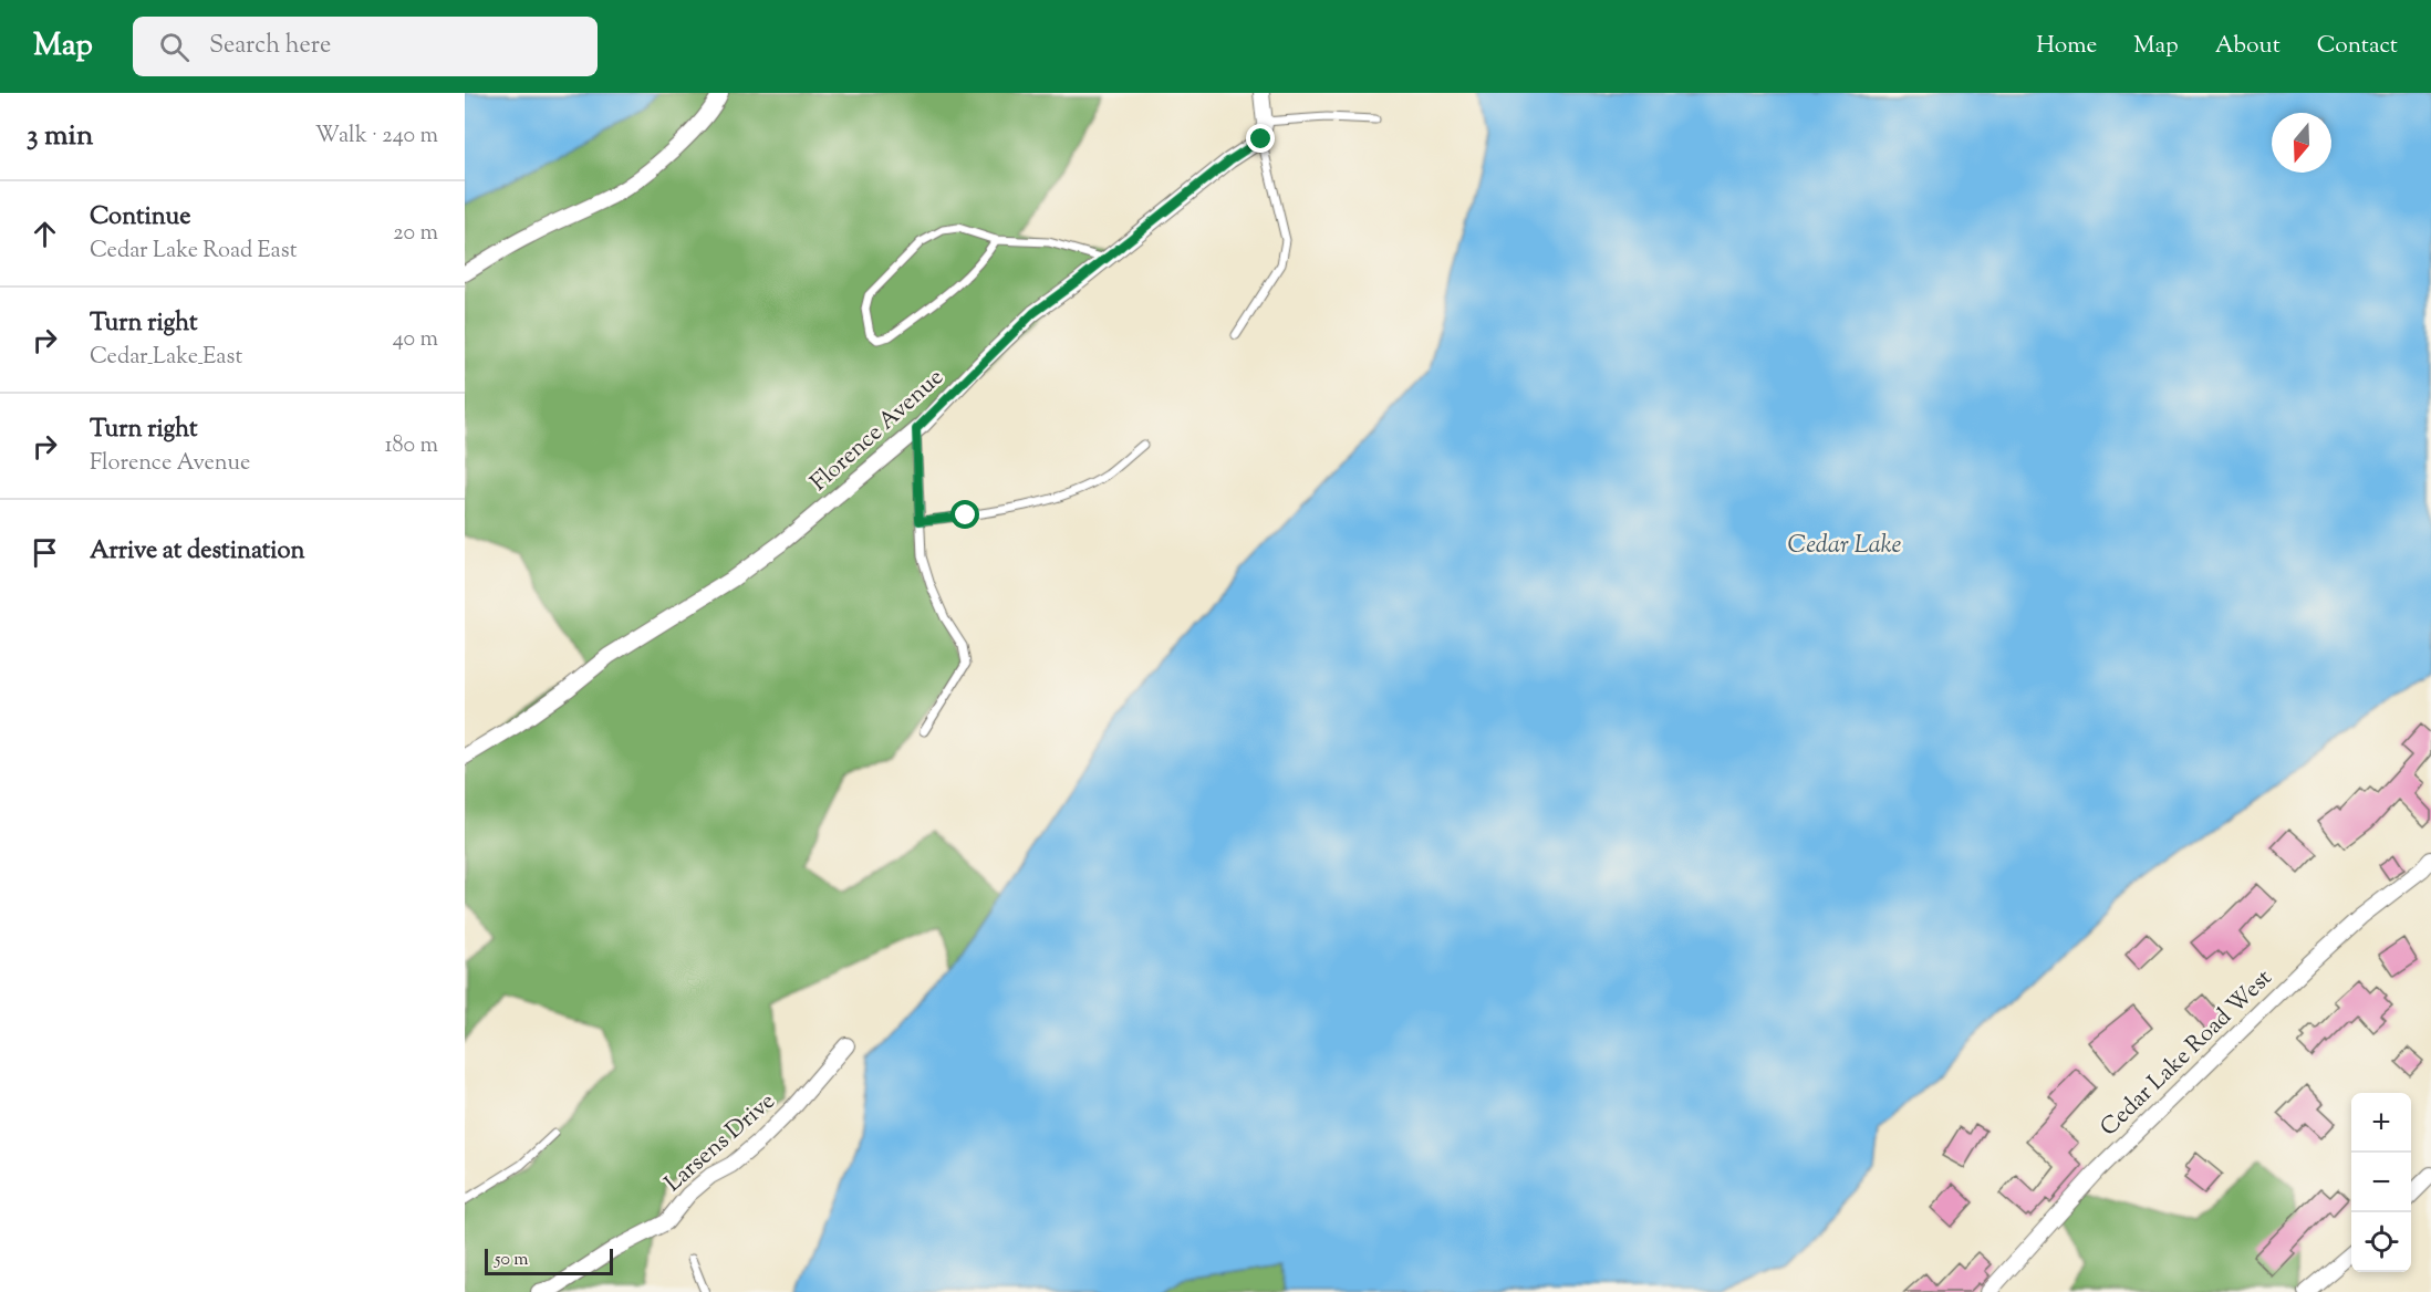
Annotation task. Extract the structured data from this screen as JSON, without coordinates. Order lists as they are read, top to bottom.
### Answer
{
  "streets": {
    "street": ["Florence Avenue", "Cedar Lake Road West", "Larsens Drive"]
  },
  "water": ["Cedar Lake"],
  "scale_bar": "50 m",
  "north": "bottom",
  "page": {
    "header": "Map",
    "search": "Search here",
    "nav": [
      "Home",
      "Map",
      "About",
      "Contact"
    ],
    "heading": ["3 min", "Walk · 240 m"],
    "list": [
      ["Continue", "Cedar Lake Road East", "20 m"],
      ["Turn right", "Cedar_Lake_East", "40 m"],
      ["Turn right", "Florence Avenue", "180 m"],
      "Arrive at destination"
    ],
    "map_buttons": ["+", "−"],
    "scale": "50 m"
  }
}
